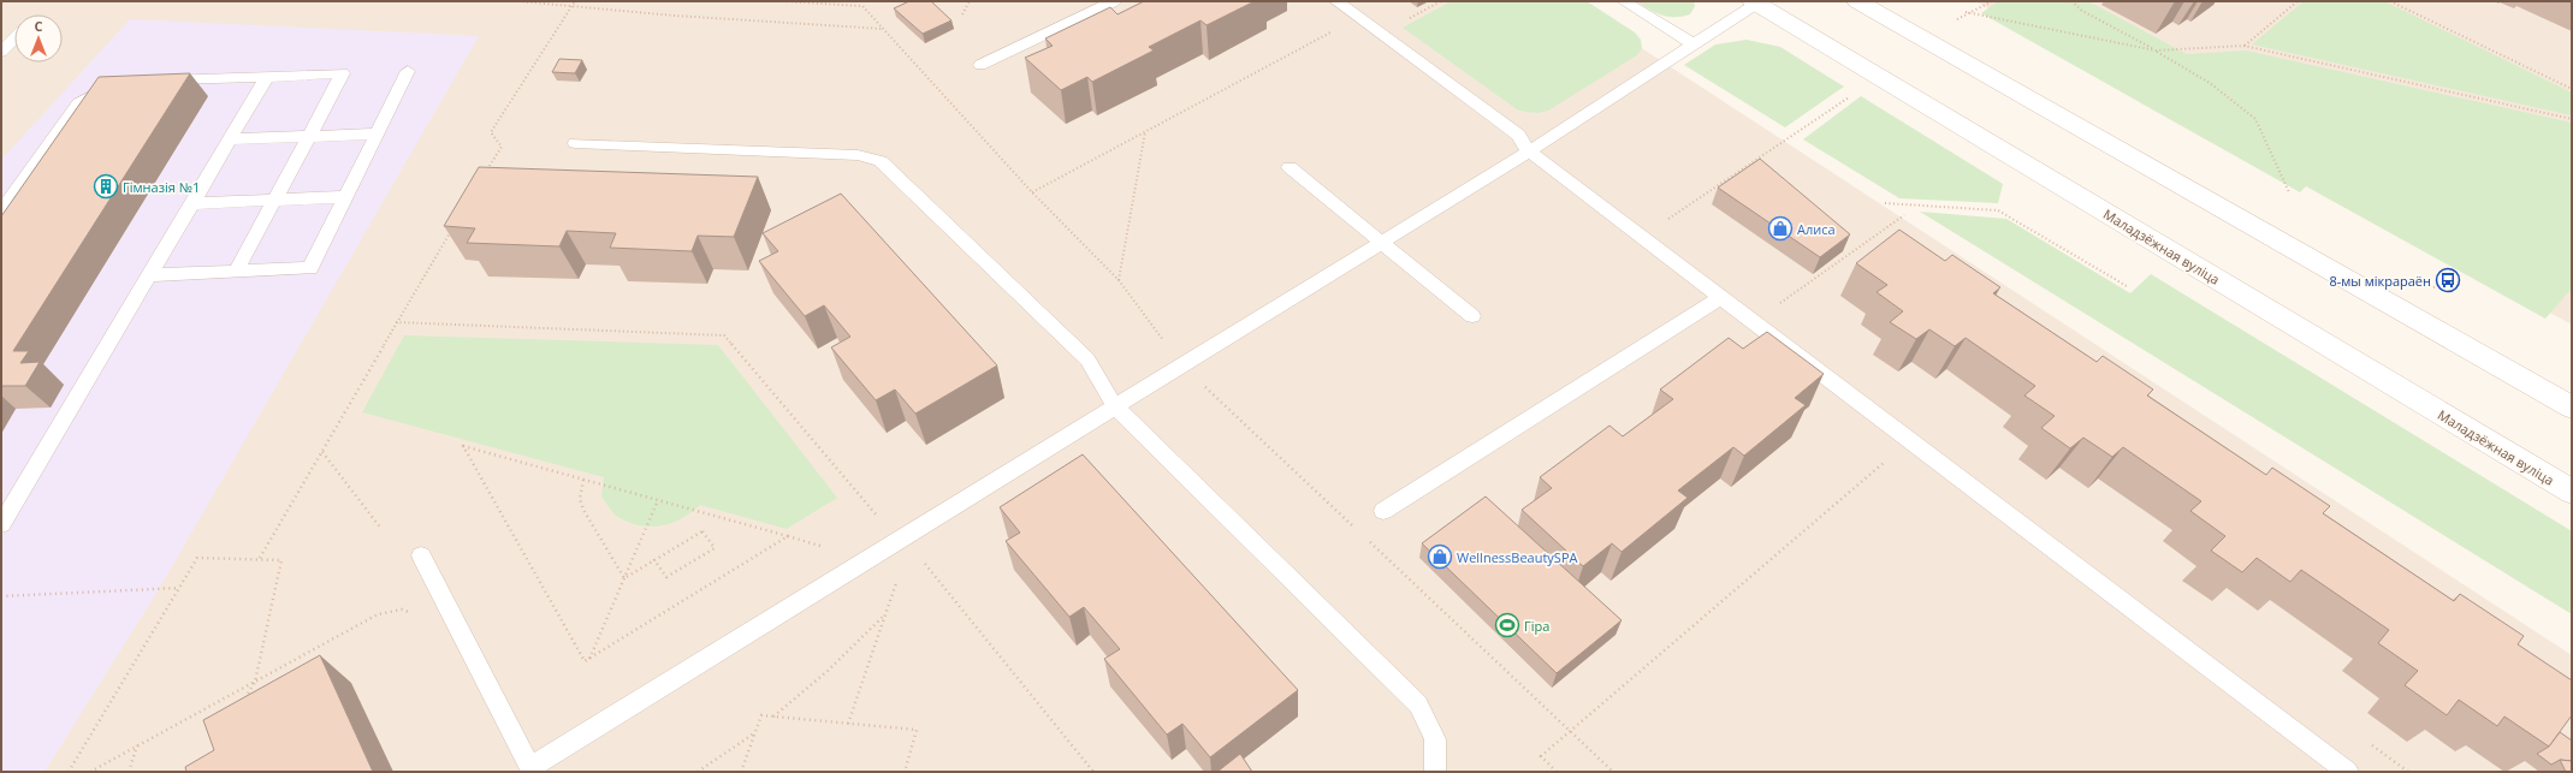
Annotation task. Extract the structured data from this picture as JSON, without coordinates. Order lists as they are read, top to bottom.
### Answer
{
  "streets": {
    "main road": ["Маладзёжная вуліца"]
  },
  "places": {
    "building": ["Гімназія №1"],
    "shop": ["Алиса", "WellnessBeautySPA"],
    "bus stop": ["8-мы мікрараён"],
    "sports": ["Гіра"]
  },
  "north": "top"
}
